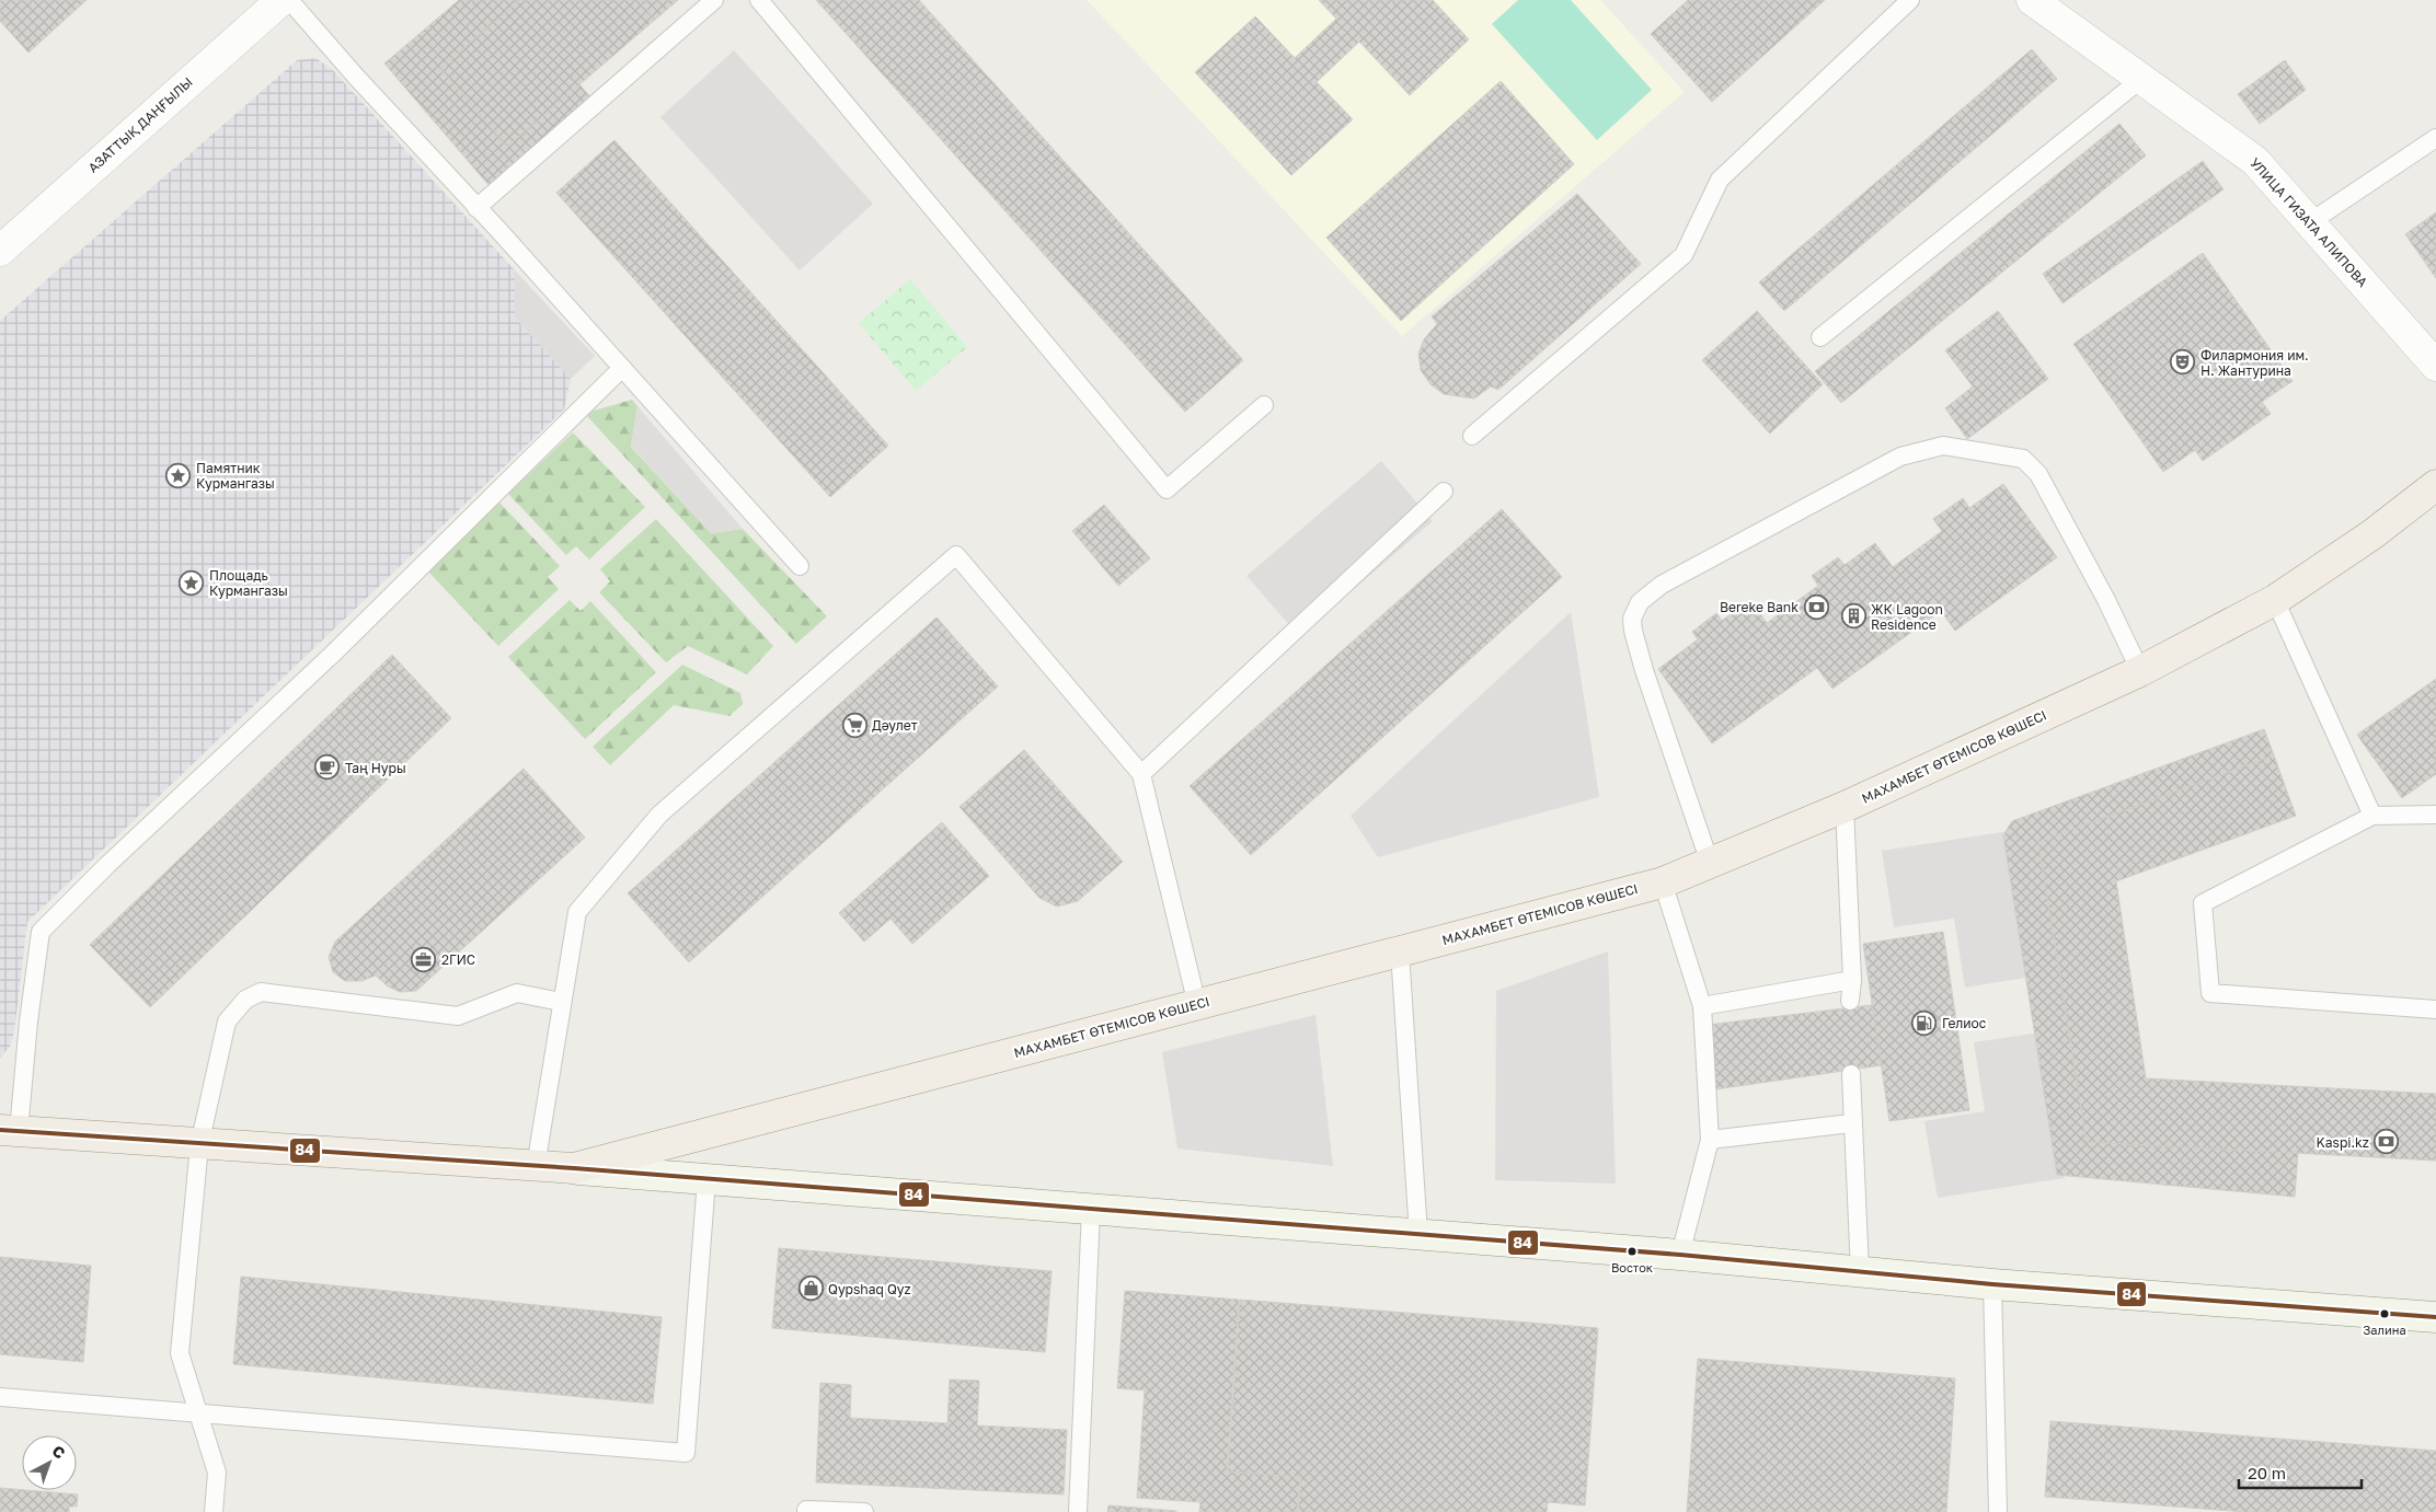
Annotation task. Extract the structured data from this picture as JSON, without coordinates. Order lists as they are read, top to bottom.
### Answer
{
  "streets": {
    "main road": ["МАХАМБЕТ ӨТЕМІСОВ КӨШЕСІ"],
    "street": ["АЗАТТЫҚ ДАҢҒЫЛЫ", "УЛИЦА ГИЗАТА АЛИПОВА"]
  },
  "places": {
    "theatre": ["Филармония им. Н. Жантурина"],
    "place": ["Памятник Курмангазы", "Площадь Курмангазы"],
    "bank": ["Bereke Bank", "Kaspi.kz"],
    "building": ["ЖК Lagoon Residence"],
    "supermarket": ["Дәулет"],
    "cafe": ["Таң Нуры"],
    "office": ["2ГИС"],
    "fuel station": ["Гелиос"],
    "other": ["Восток", "Залина"],
    "shop": ["Qypshaq Qyz"]
  },
  "lines": ["transit line 84"],
  "scale_bar": "20 m",
  "north": "top right"
}
